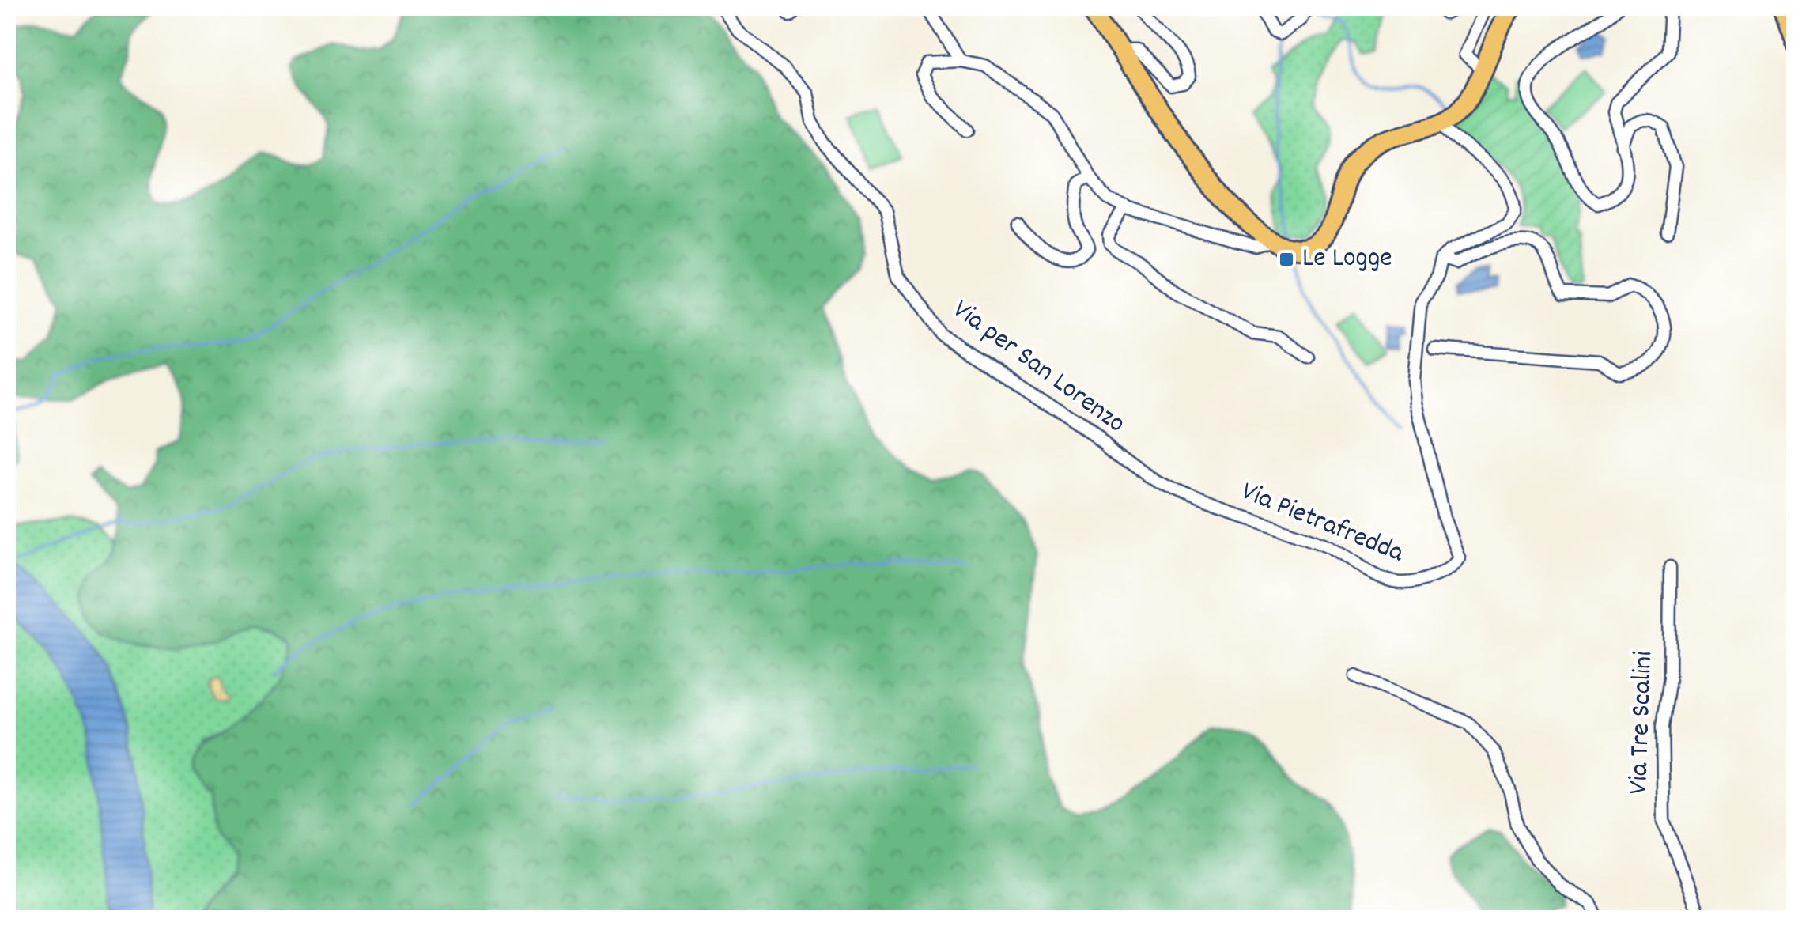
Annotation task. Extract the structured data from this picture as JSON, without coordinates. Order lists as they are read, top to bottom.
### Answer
{
  "streets": {
    "street": ["Via per San Lorenzo", "Via Pietrafredda", "Via Tre Scalini"]
  },
  "crossings": [
    ["Via per San Lorenzo", "Via Pietrafredda"]
  ],
  "places": {
    "transit": ["Le Logge"]
  }
}
